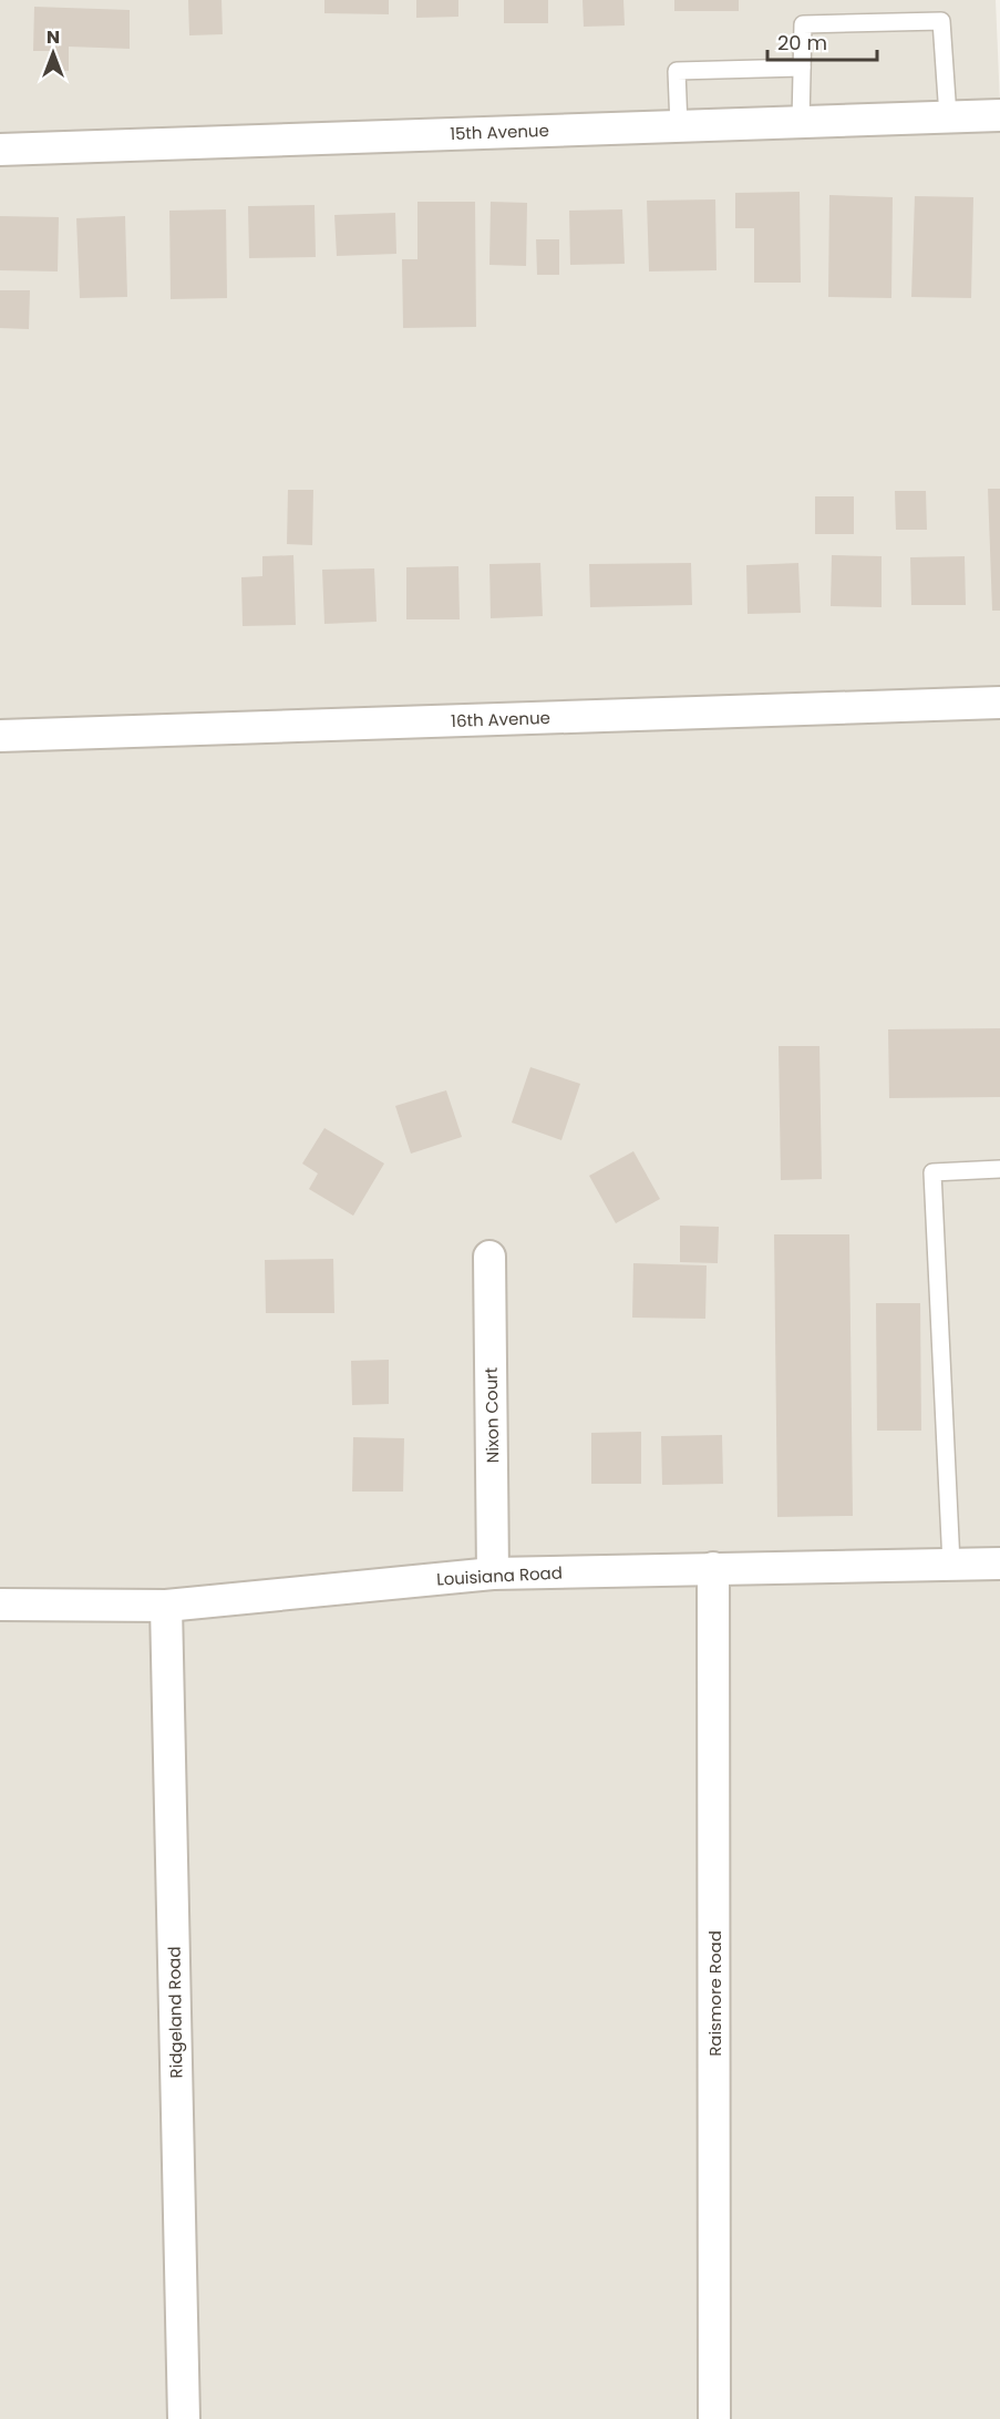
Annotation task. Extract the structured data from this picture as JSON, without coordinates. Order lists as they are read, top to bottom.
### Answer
{
  "streets": {
    "street": [
      "15th Avenue",
      "16th Avenue",
      "Nixon Court",
      "Louisiana Road",
      "Raismore Road",
      "Ridgeland Road"
    ]
  },
  "crossings": [
    ["Nixon Court", "Louisiana Road"],
    ["Louisiana Road", "Raismore Road"],
    ["Louisiana Road", "Ridgeland Road"]
  ],
  "scale_bar": "20 m",
  "north": "top"
}
